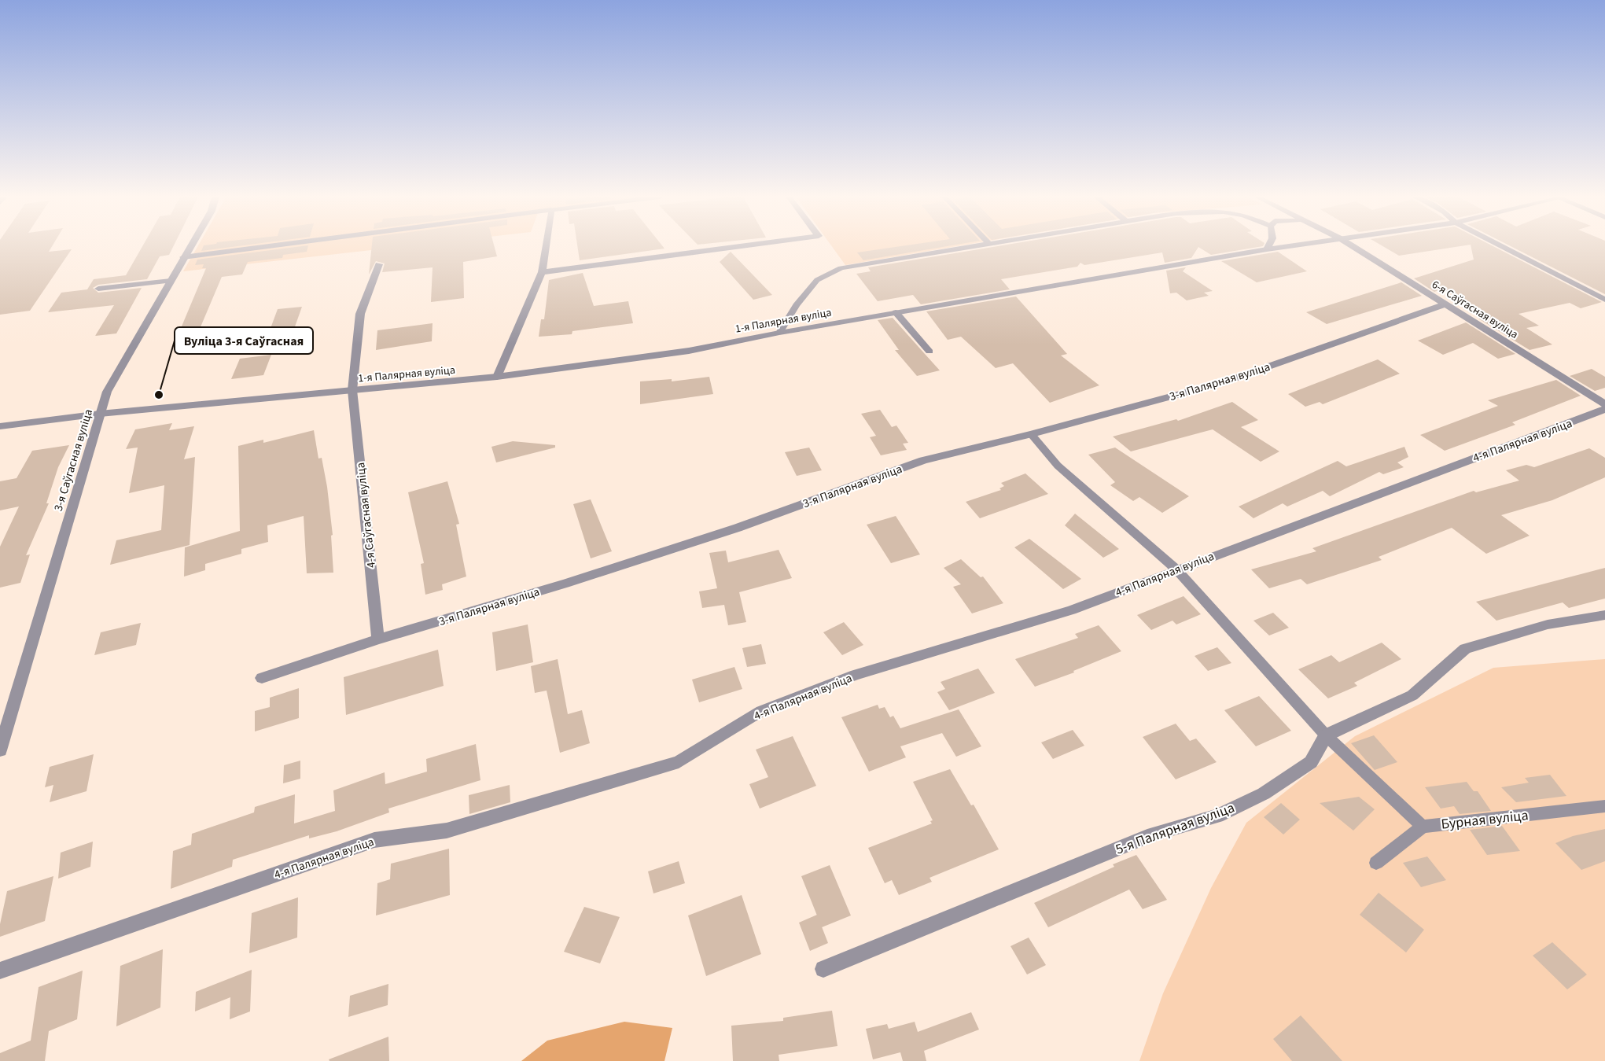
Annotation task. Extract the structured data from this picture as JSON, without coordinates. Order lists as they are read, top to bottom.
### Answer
{
  "streets": {
    "street": [
      "6-я Саўгасная вуліца",
      "1-я Палярная вуліца",
      "3-я Палярная вуліца",
      "4-я Палярная вуліца",
      "3-я Саўгасная вуліца",
      "4-я Саўгасная вуліца",
      "5-я Палярная вуліца"
    ],
    "lane": ["Бурная вуліца"]
  },
  "crossings": [
    ["6-я Саўгасная вуліца", "3-я Палярная вуліца"],
    ["1-я Палярная вуліца", "3-я Саўгасная вуліца"],
    ["1-я Палярная вуліца", "4-я Саўгасная вуліца"],
    ["3-я Палярная вуліца", "4-я Саўгасная вуліца"]
  ],
  "places": ["Вуліца 3-я Саўгасная"]
}
